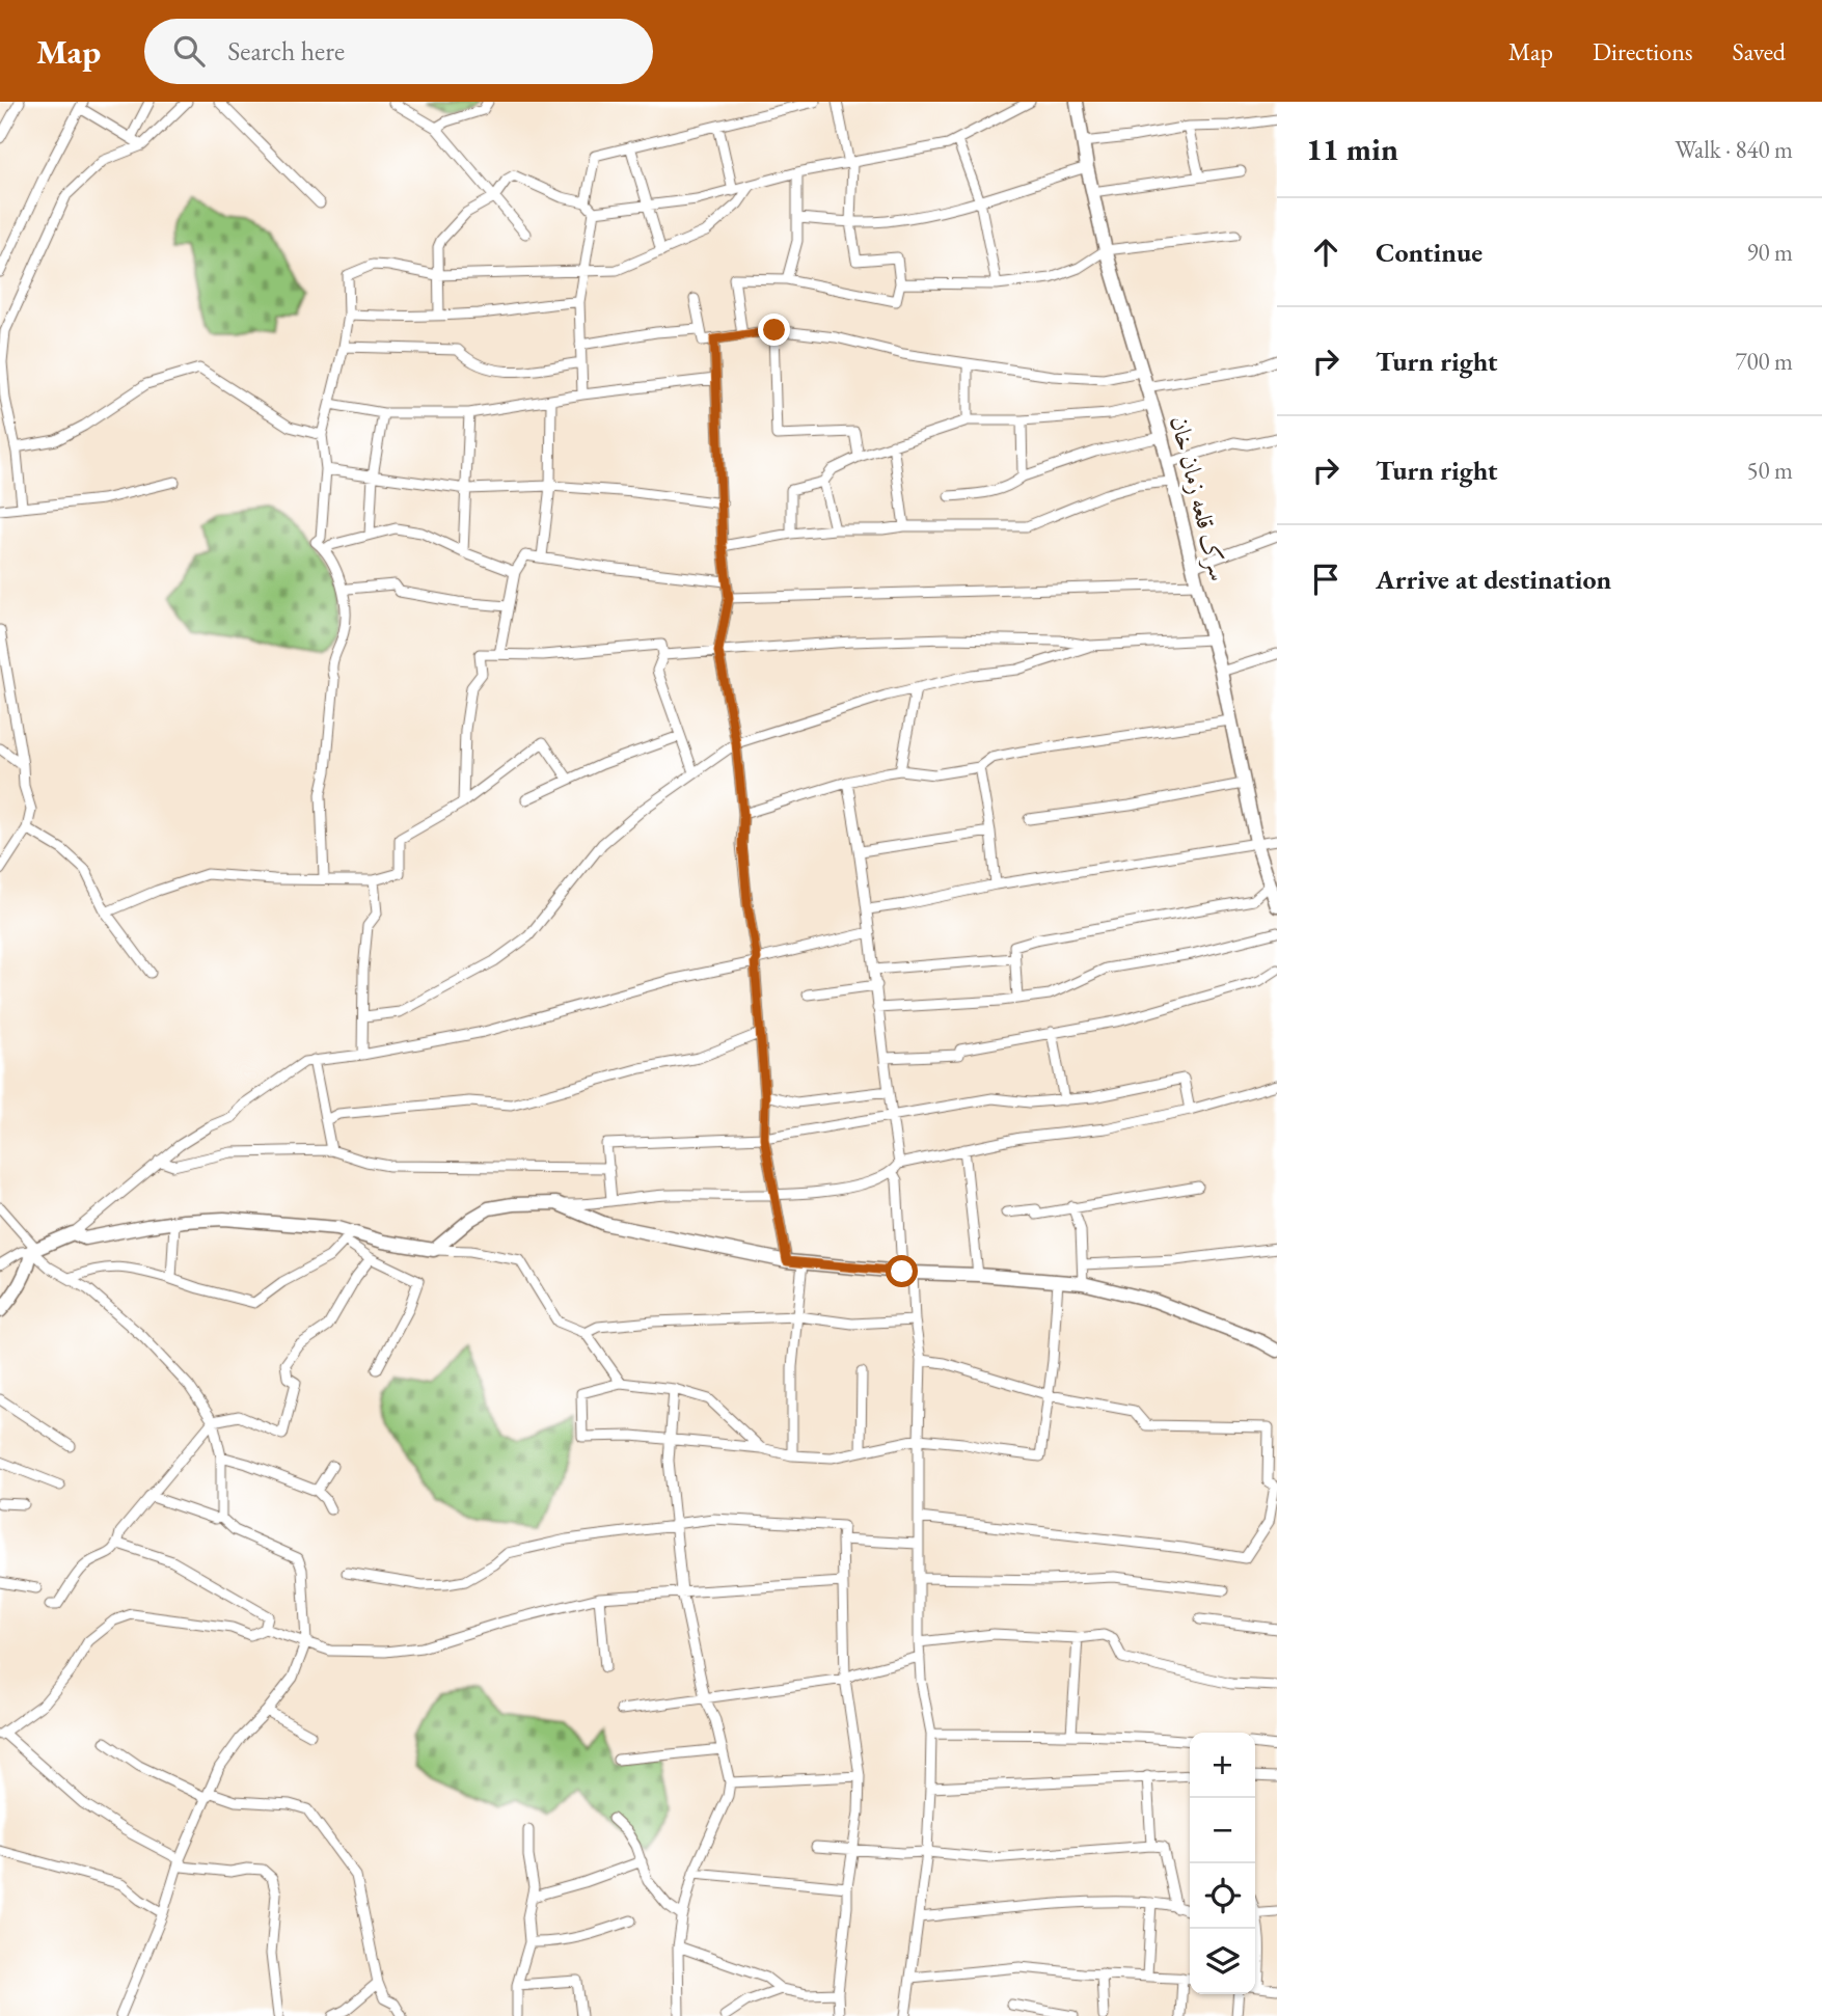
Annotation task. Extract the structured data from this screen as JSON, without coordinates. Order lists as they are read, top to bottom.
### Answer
{
  "streets": {
    "street": ["سرک قلعه زمان خان"]
  },
  "page": {
    "header": "Map",
    "search": "Search here",
    "nav": ["Map", "Directions", "Saved"],
    "heading": ["11 min", "Walk · 840 m"],
    "list": [
      ["Continue", "90 m"],
      ["Turn right", "700 m"],
      ["Turn right", "50 m"],
      "Arrive at destination"
    ],
    "map_buttons": ["+", "−"]
  }
}
